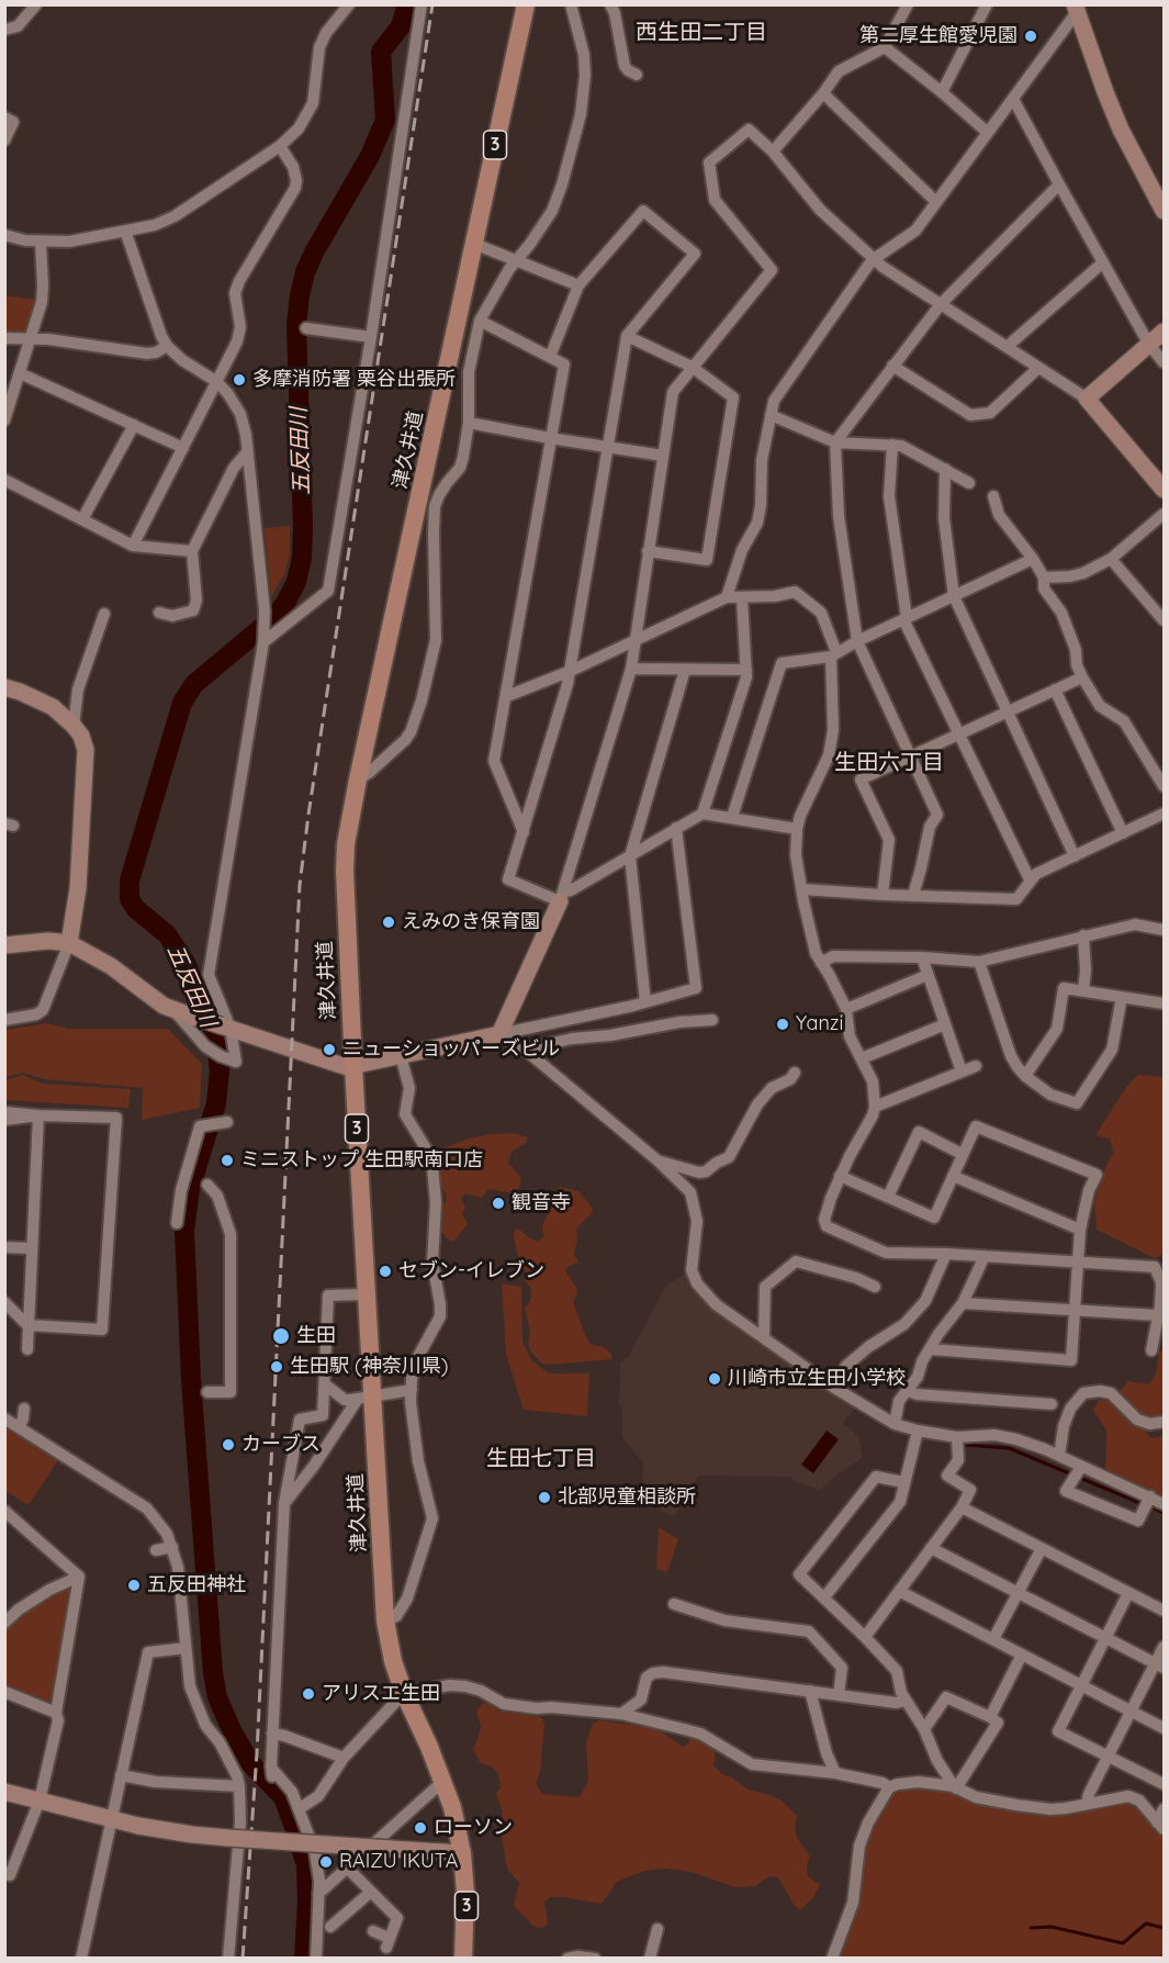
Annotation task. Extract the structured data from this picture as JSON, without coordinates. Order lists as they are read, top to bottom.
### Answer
{
  "streets": {
    "main road": ["3", "津久井道"]
  },
  "districts": ["西生田二丁目", "生田六丁目", "生田七丁目"],
  "water": ["五反田川"],
  "places": [
    "第二厚生館愛児園",
    "多摩消防署 栗谷出張所",
    "えみのき保育園",
    "Yanzi",
    "ニューショッパーズビル",
    "ミニストップ 生田駅南口店",
    "観音寺",
    "セブン-イレブン",
    "生田",
    "生田駅 (神奈川県)",
    "川崎市立生田小学校",
    "カーブス",
    "北部児童相談所",
    "五反田神社",
    "アリスエ生田",
    "ローソン",
    "RAIZU IKUTA"
  ]
}
